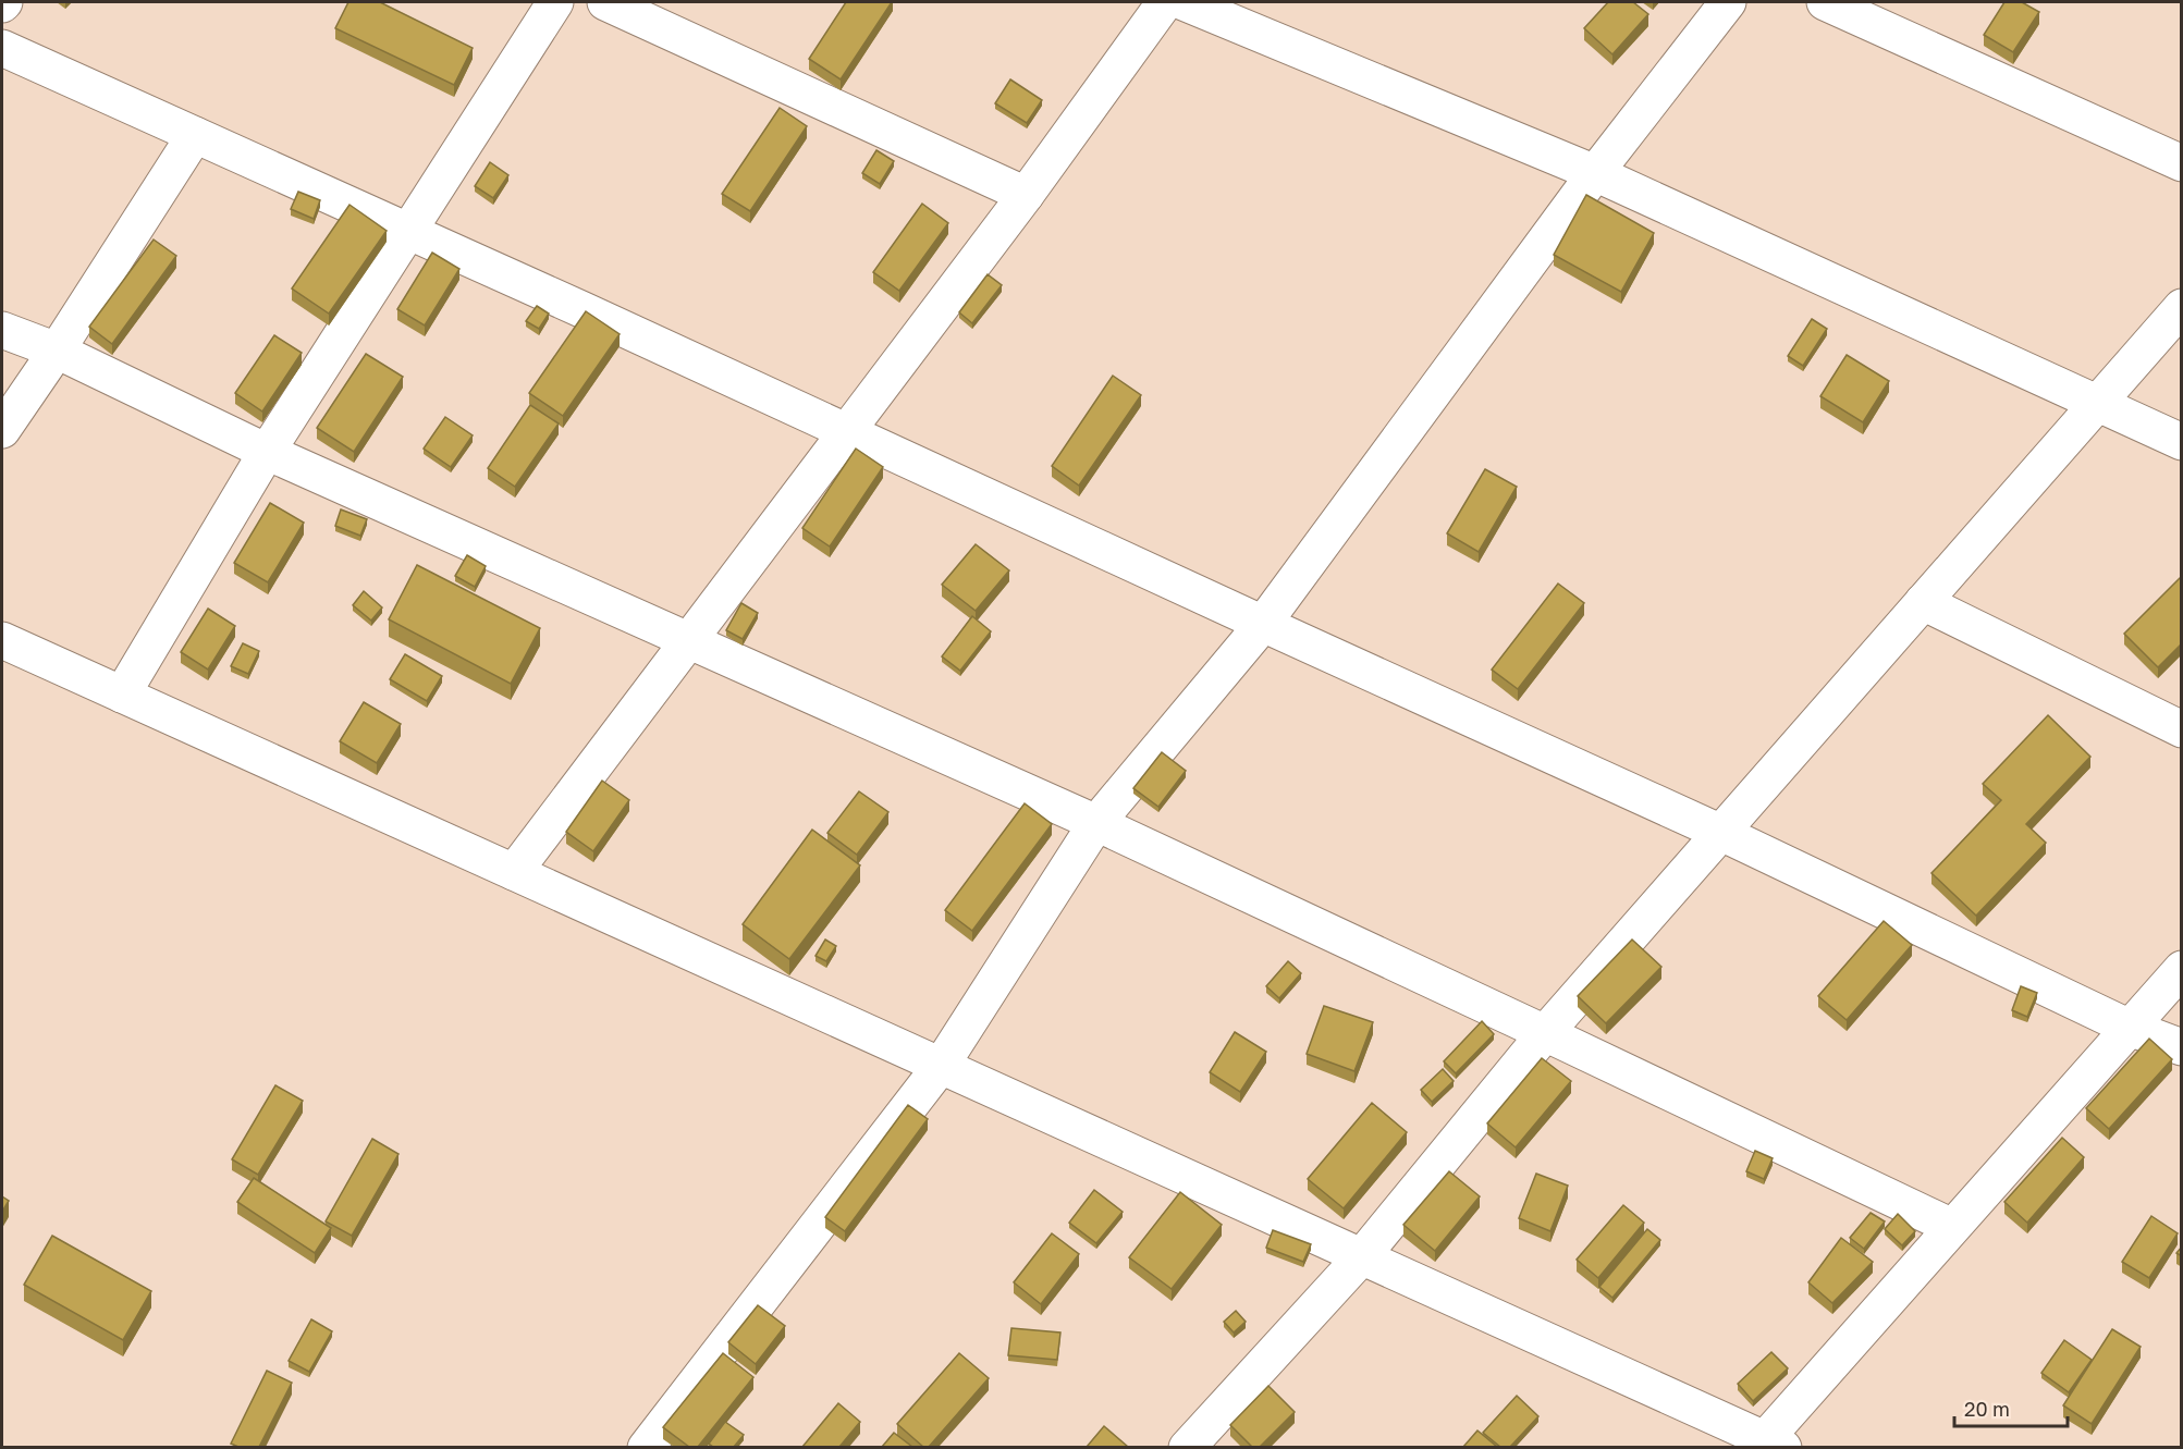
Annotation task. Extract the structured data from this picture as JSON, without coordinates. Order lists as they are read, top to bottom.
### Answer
{
  "scale_bar": "20 m"
}
